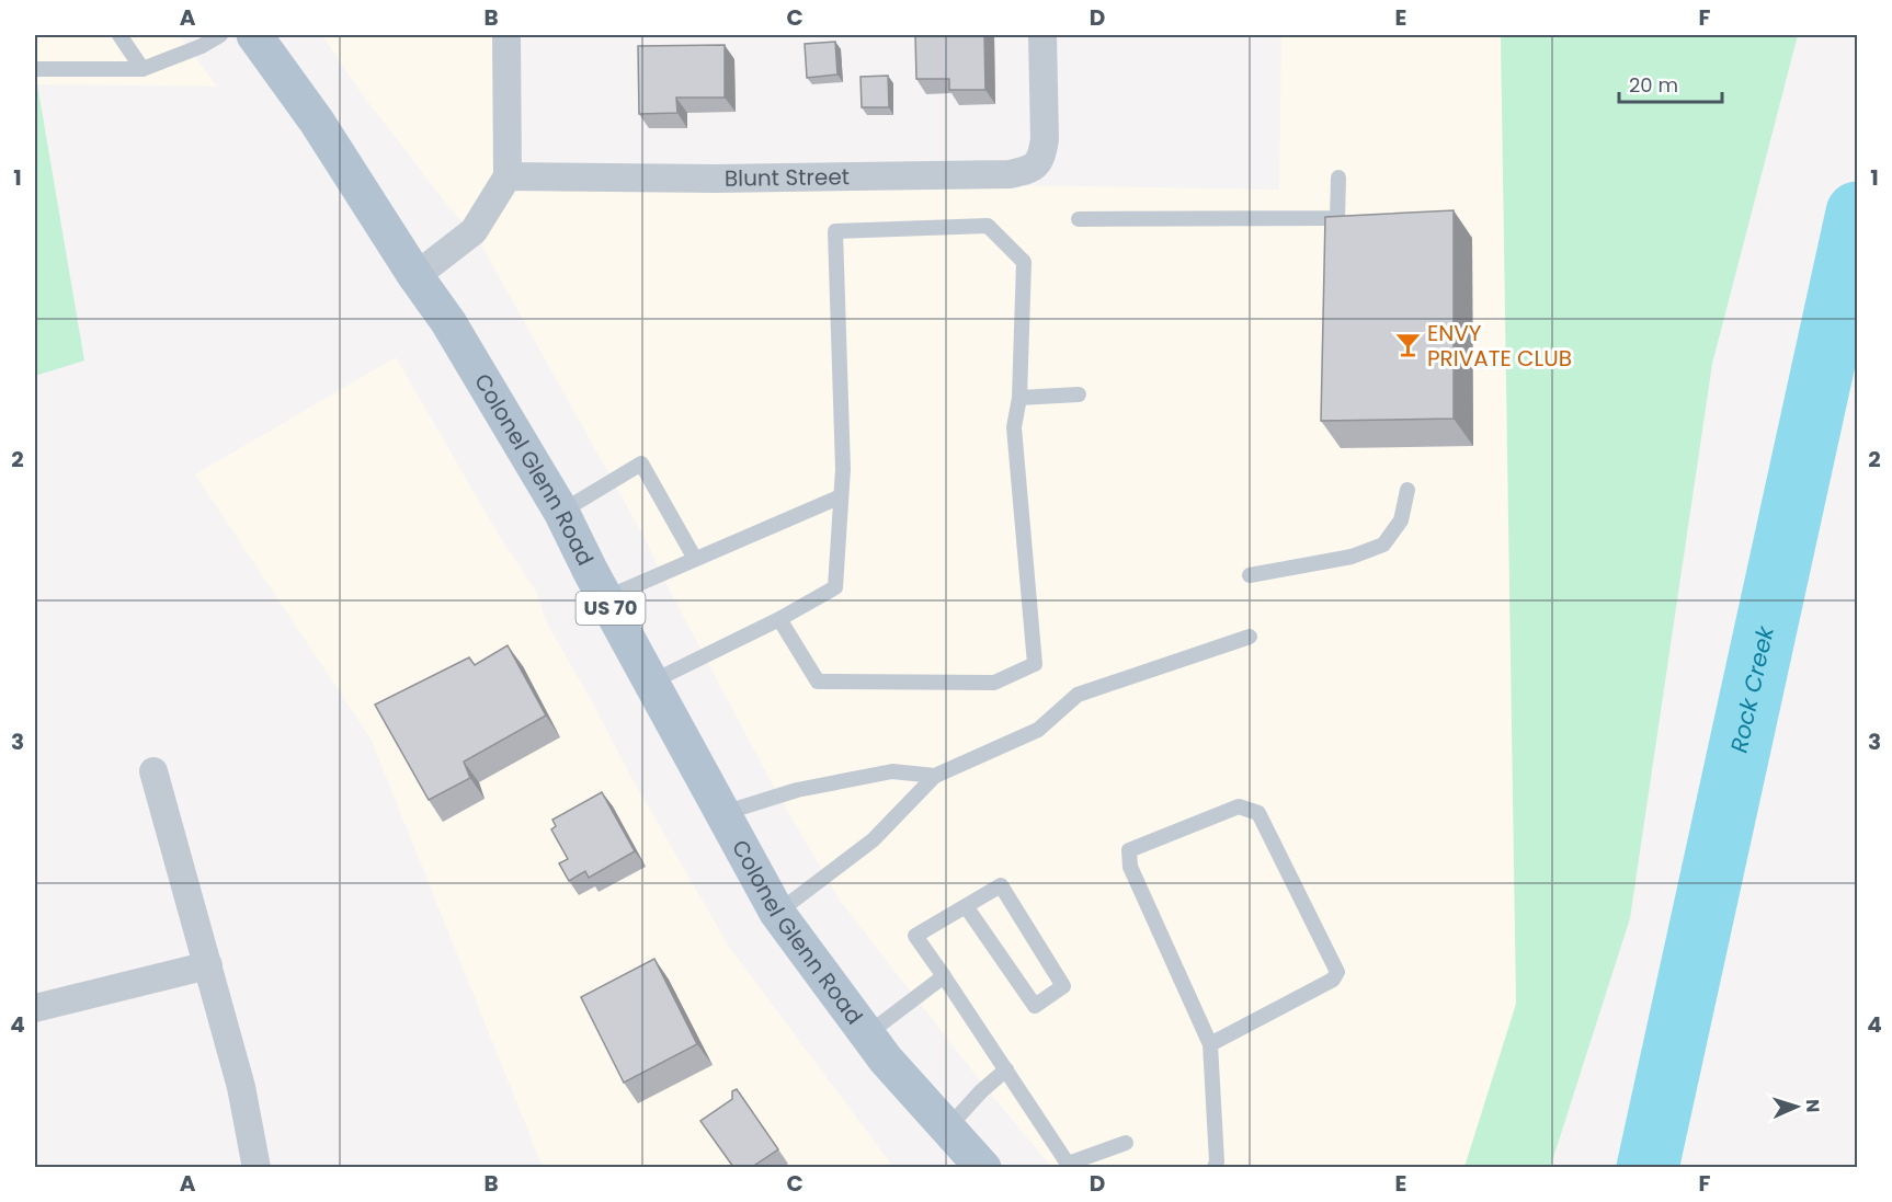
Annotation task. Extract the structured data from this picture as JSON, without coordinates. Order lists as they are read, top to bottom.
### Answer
{
  "streets": {
    "main road": ["Colonel Glenn Road", "US 70"],
    "street": ["Blunt Street"]
  },
  "water": ["Rock Creek"],
  "places": {
    "bar": ["ENVY PRIVATE CLUB"]
  },
  "scale_bar": "20 m",
  "north": "right",
  "grid": {
    "columns": [
      "A",
      "B",
      "C",
      "D",
      "E",
      "F"
    ],
    "rows": [
      "1",
      "2",
      "3",
      "4"
    ]
  }
}
